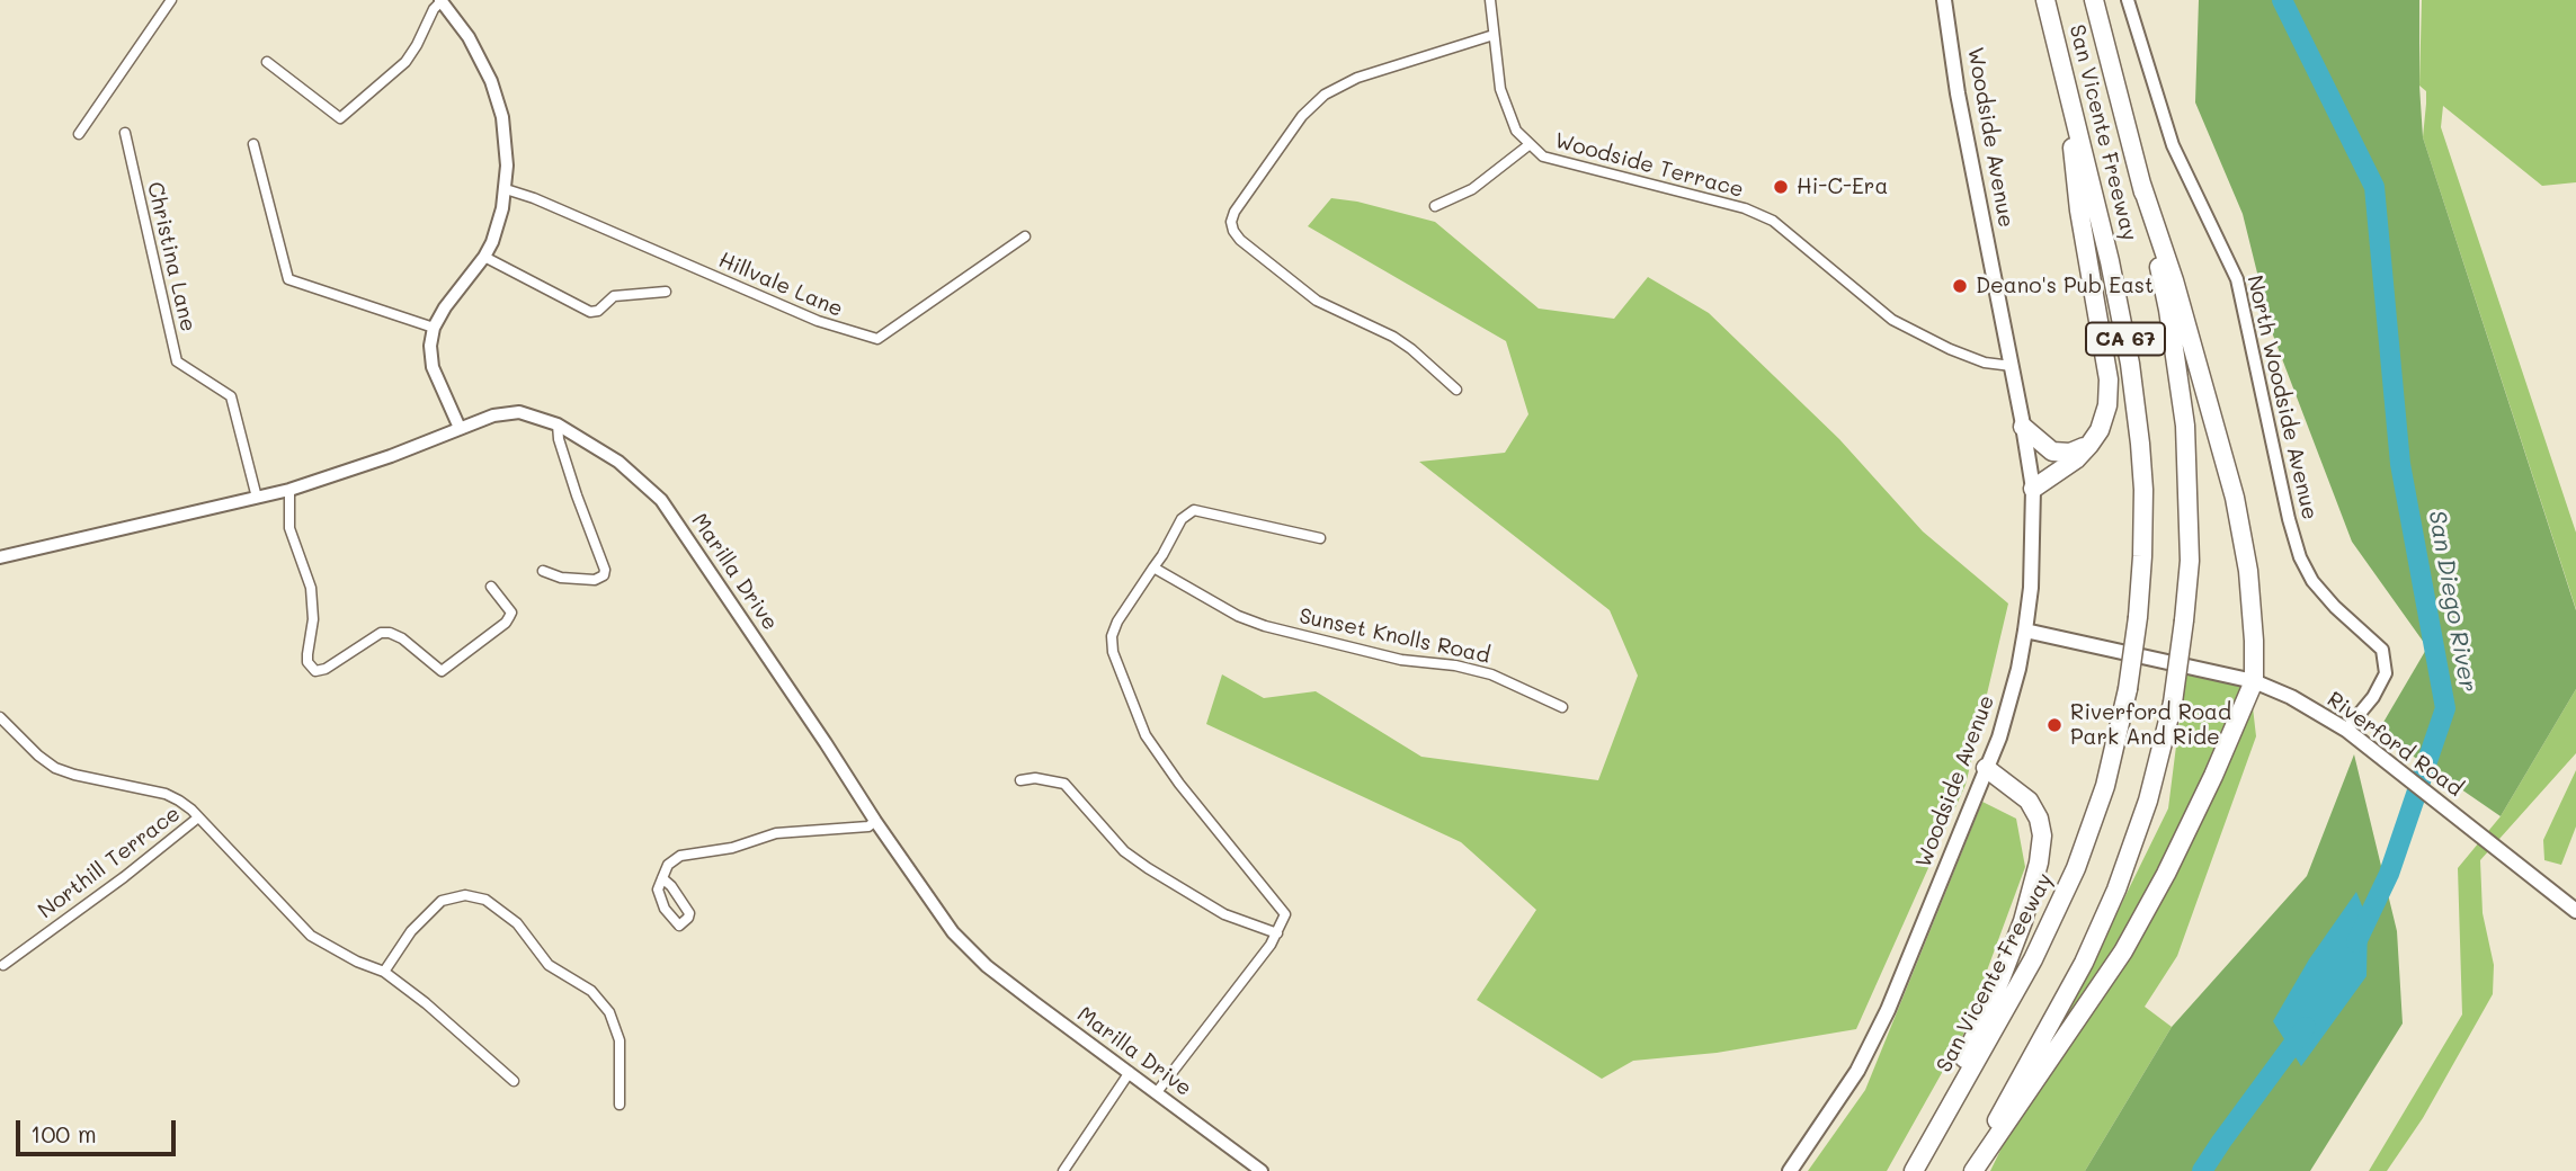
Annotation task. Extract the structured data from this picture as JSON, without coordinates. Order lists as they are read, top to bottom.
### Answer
{
  "streets": {
    "highway": ["San Vicente Freeway", "CA 67"],
    "main road": ["Woodside Avenue", "Riverford Road"],
    "street": [
      "Woodside Terrace",
      "Christina Lane",
      "Hillvale Lane",
      "North Woodside Avenue",
      "Marilla Drive",
      "Sunset Knolls Road",
      "Northill Terrace"
    ]
  },
  "crossings": [
    ["Woodside Avenue", "Woodside Terrace"],
    ["Woodside Avenue", "Riverford Road"],
    ["Christina Lane", "Marilla Drive"],
    ["North Woodside Avenue", "Riverford Road"]
  ],
  "water": ["San Diego River"],
  "places": ["Hi-C-Era", "Deano's Pub East", "Riverford Road Park And Ride"],
  "scale_bar": "100 m"
}
